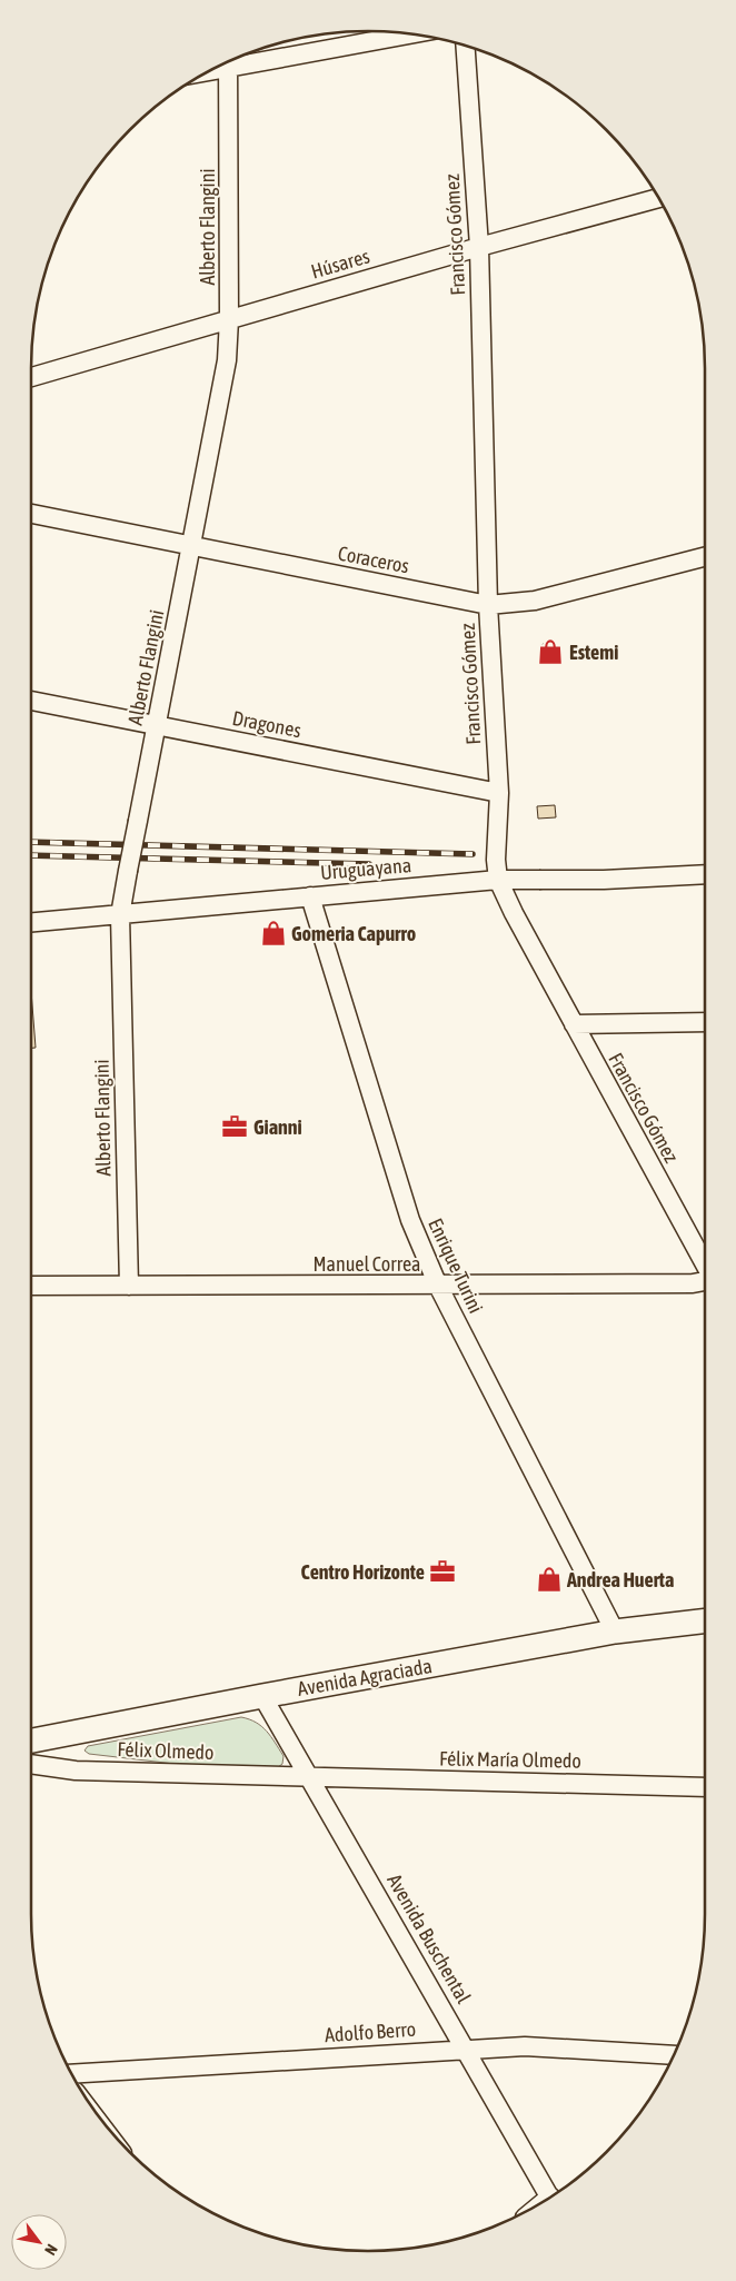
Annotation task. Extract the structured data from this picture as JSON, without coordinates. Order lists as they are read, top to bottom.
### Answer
{
  "streets": {
    "main road": ["Avenida Agraciada"],
    "street": [
      "Alberto Flangini",
      "Francisco Gómez",
      "Húsares",
      "Coraceros",
      "Dragones",
      "Uruguayana",
      "Manuel Correa",
      "Enrique Turini",
      "Félix Olmedo",
      "Félix María Olmedo",
      "Avenida Buschental",
      "Adolfo Berro"
    ]
  },
  "crossings": [
    ["Alberto Flangini", "Húsares"],
    ["Alberto Flangini", "Coraceros"],
    ["Alberto Flangini", "Dragones"],
    ["Alberto Flangini", "Uruguayana"],
    ["Alberto Flangini", "Manuel Correa"],
    ["Francisco Gómez", "Húsares"],
    ["Francisco Gómez", "Coraceros"],
    ["Francisco Gómez", "Dragones"],
    ["Francisco Gómez", "Uruguayana"],
    ["Uruguayana", "Enrique Turini"],
    ["Manuel Correa", "Enrique Turini"],
    ["Enrique Turini", "Avenida Agraciada"],
    ["Avenida Agraciada", "Avenida Buschental"],
    ["Félix Olmedo", "Félix María Olmedo"],
    ["Félix Olmedo", "Avenida Buschental"],
    ["Félix María Olmedo", "Avenida Buschental"],
    ["Avenida Buschental", "Adolfo Berro"]
  ],
  "places": {
    "shop": ["Estemi", "Gomeria Capurro", "Andrea Huerta"],
    "office": ["Gianni", "Centro Horizonte"]
  },
  "north": "bottom right"
}
